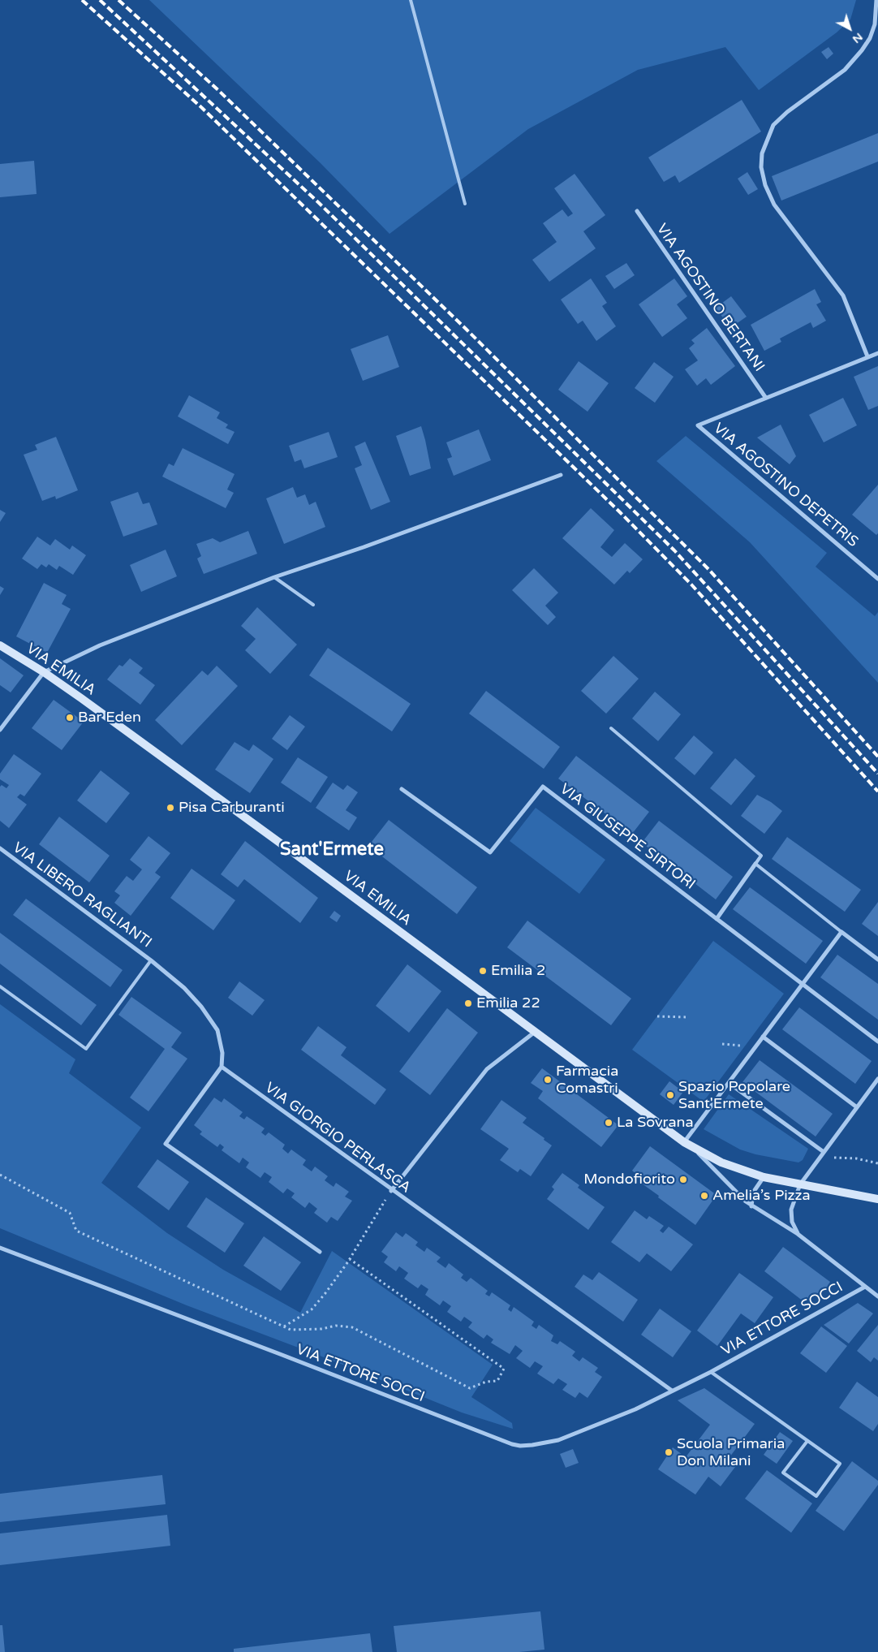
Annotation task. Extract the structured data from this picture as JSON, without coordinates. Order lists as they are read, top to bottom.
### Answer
{
  "streets": {
    "main road": ["VIA EMILIA"],
    "street": [
      "VIA AGOSTINO BERTANI",
      "VIA AGOSTINO DEPETRIS",
      "VIA GIUSEPPE SIRTORI",
      "VIA LIBERO RAGLIANTI",
      "VIA GIORGIO PERLASCA",
      "VIA ETTORE SOCCI"
    ]
  },
  "crossings": [
    ["VIA AGOSTINO BERTANI", "VIA AGOSTINO DEPETRIS"],
    ["VIA EMILIA", "VIA ETTORE SOCCI"],
    ["VIA LIBERO RAGLIANTI", "VIA GIORGIO PERLASCA"],
    ["VIA GIORGIO PERLASCA", "VIA ETTORE SOCCI"]
  ],
  "districts": ["Sant'Ermete"],
  "places": [
    "Bar Eden",
    "Pisa Carburanti",
    "Emilia 2",
    "Emilia 22",
    "Farmacia Comastri",
    "Spazio Popolare Sant'Ermete",
    "La Sovrana",
    "Mondofiorito",
    "Amelia’s Pizza",
    "Scuola Primaria Don Milani"
  ],
  "north": "bottom right"
}
